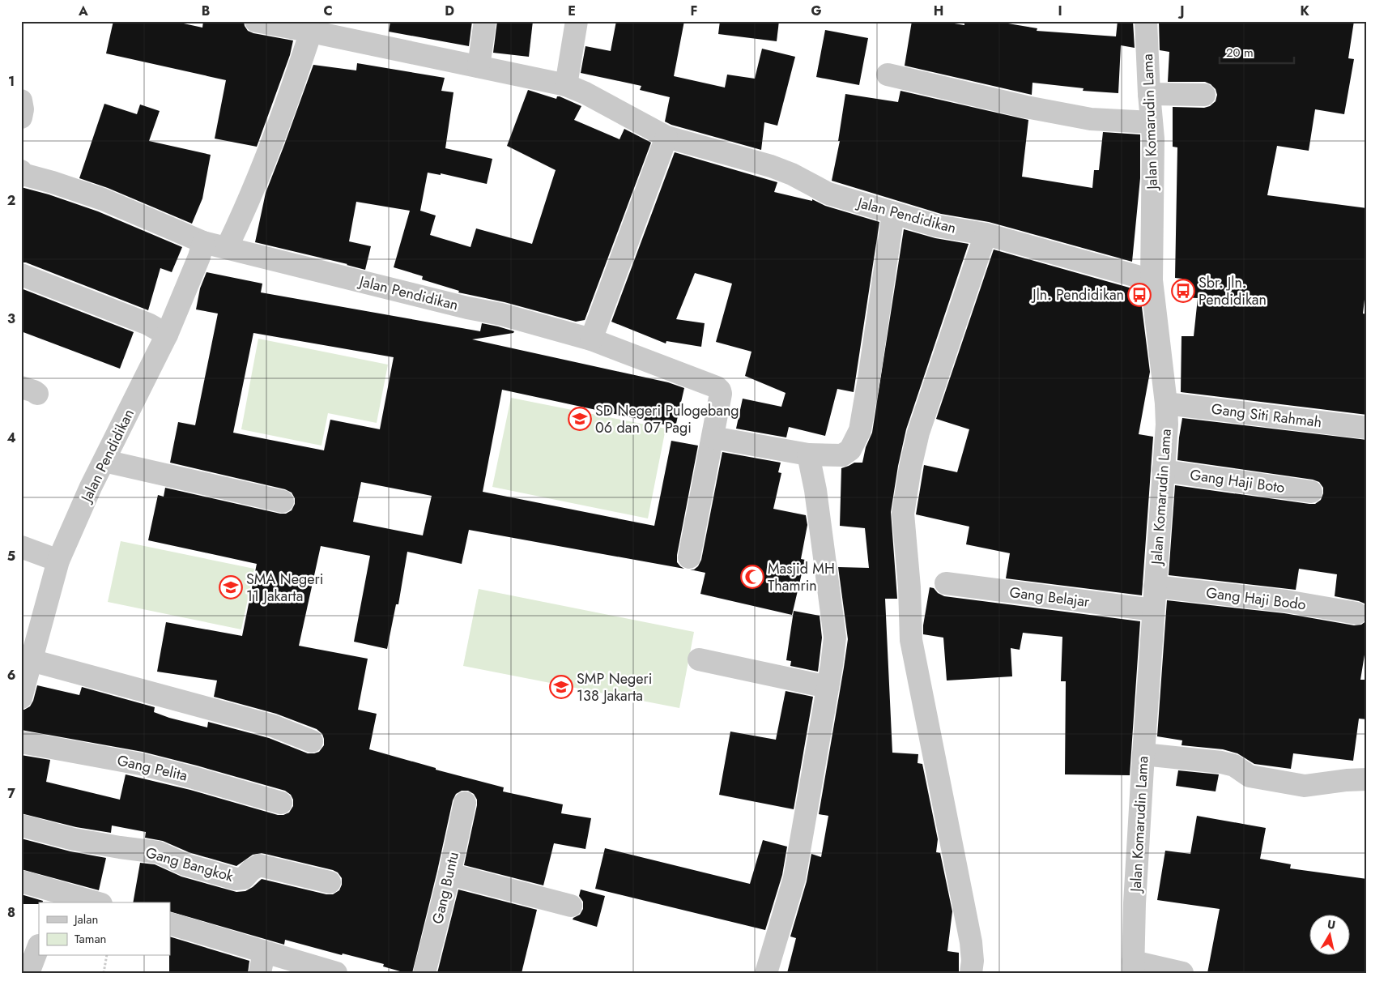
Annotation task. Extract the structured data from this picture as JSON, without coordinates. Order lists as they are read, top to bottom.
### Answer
{
  "streets": {
    "street": [
      "Jalan Komarudin Lama",
      "Jalan Pendidikan",
      "Gang Siti Rahmah",
      "Gang Haji Boto",
      "Gang Belajar",
      "Gang Haji Bodo",
      "Gang Pelita",
      "Gang Bangkok",
      "Gang Buntu"
    ]
  },
  "crossings": [
    ["Jalan Komarudin Lama", "Jalan Pendidikan"],
    ["Jalan Komarudin Lama", "Gang Siti Rahmah"],
    ["Jalan Komarudin Lama", "Gang Haji Boto"],
    ["Jalan Komarudin Lama", "Gang Belajar"],
    ["Jalan Komarudin Lama", "Gang Haji Bodo"]
  ],
  "places": {
    "bus stop": ["Sbr. Jln. Pendidikan", "Jln. Pendidikan"],
    "school or university": ["SD Negeri Pulogebang 06 dan 07 Pagi", "SMA Negeri 11 Jakarta", "SMP Negeri 138 Jakarta"],
    "mosque": ["Masjid MH Thamrin"]
  },
  "legend": ["Jalan", "Taman"],
  "scale_bar": "20 m",
  "north": "top",
  "grid": {
    "columns": [
      "A",
      "B",
      "C",
      "D",
      "E",
      "F",
      "G",
      "H",
      "I",
      "J",
      "K"
    ],
    "rows": [
      "1",
      "2",
      "3",
      "4",
      "5",
      "6",
      "7",
      "8"
    ]
  }
}
